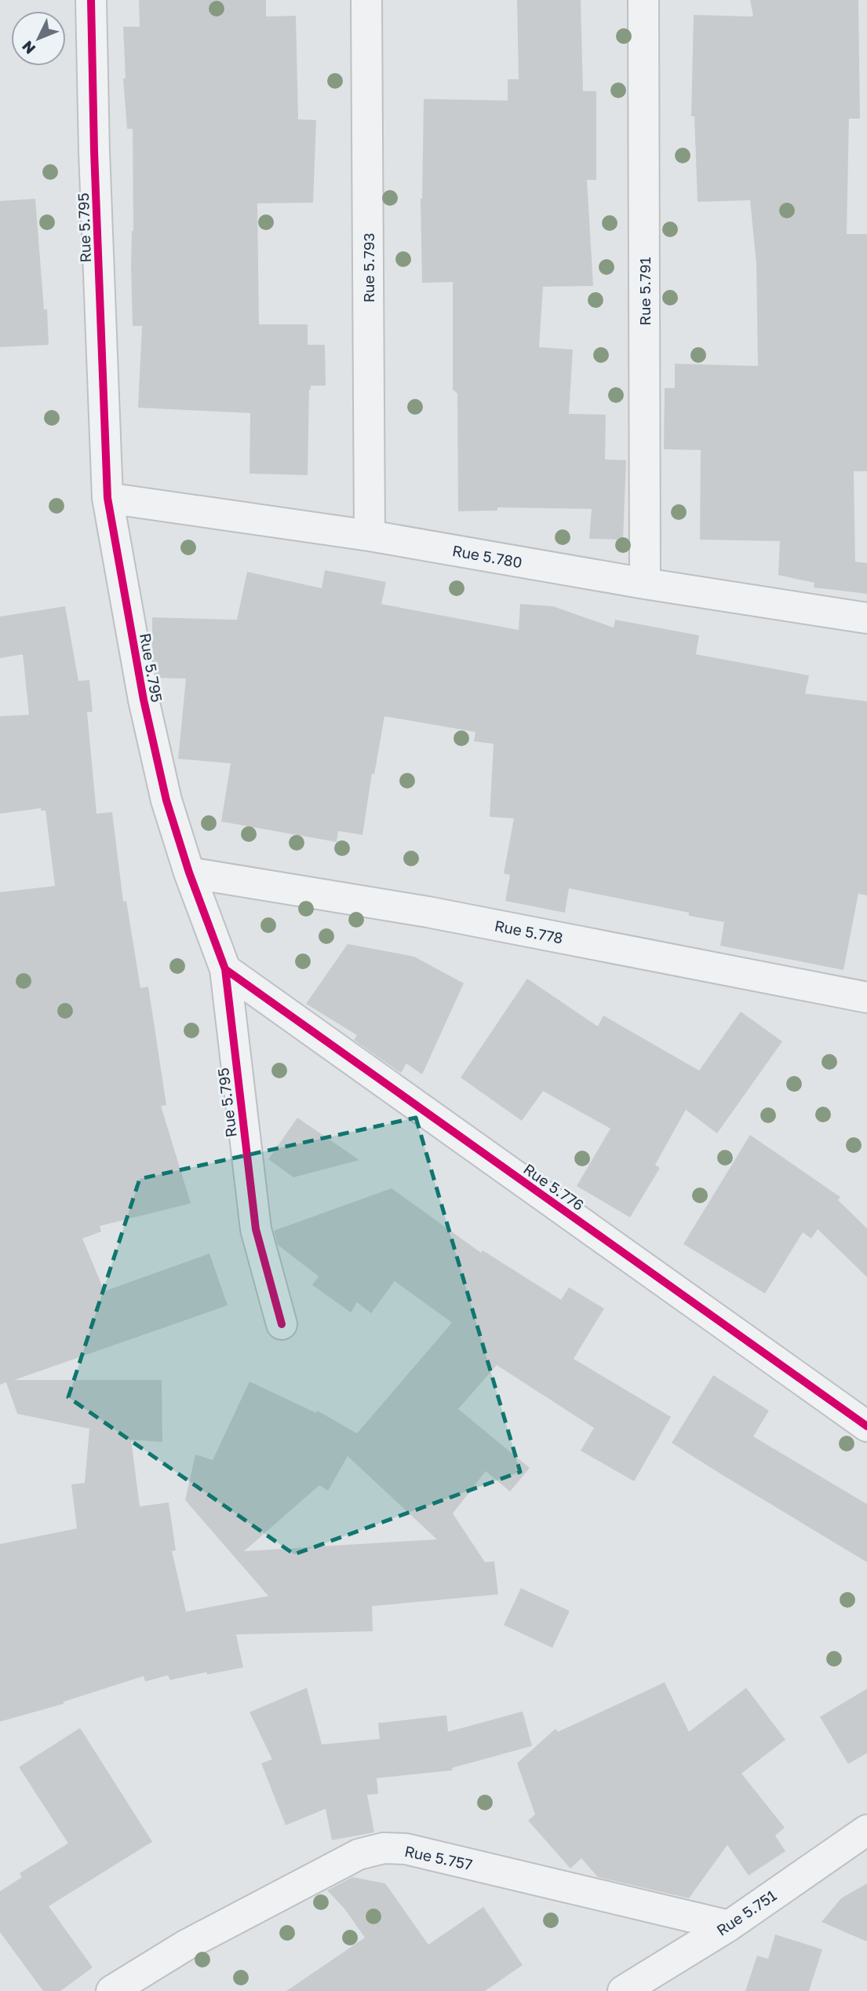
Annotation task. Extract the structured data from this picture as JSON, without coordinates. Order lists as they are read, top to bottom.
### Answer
{
  "streets": {
    "street": [
      "Rue 5.795",
      "Rue 5.793",
      "Rue 5.791",
      "Rue 5.780",
      "Rue 5.778",
      "Rue 5.776",
      "Rue 5.757",
      "Rue 5.751"
    ]
  },
  "crossings": [
    ["Rue 5.795", "Rue 5.780"],
    ["Rue 5.795", "Rue 5.778"],
    ["Rue 5.795", "Rue 5.776"],
    ["Rue 5.793", "Rue 5.780"],
    ["Rue 5.791", "Rue 5.780"],
    ["Rue 5.757", "Rue 5.751"]
  ],
  "north": "bottom left"
}
